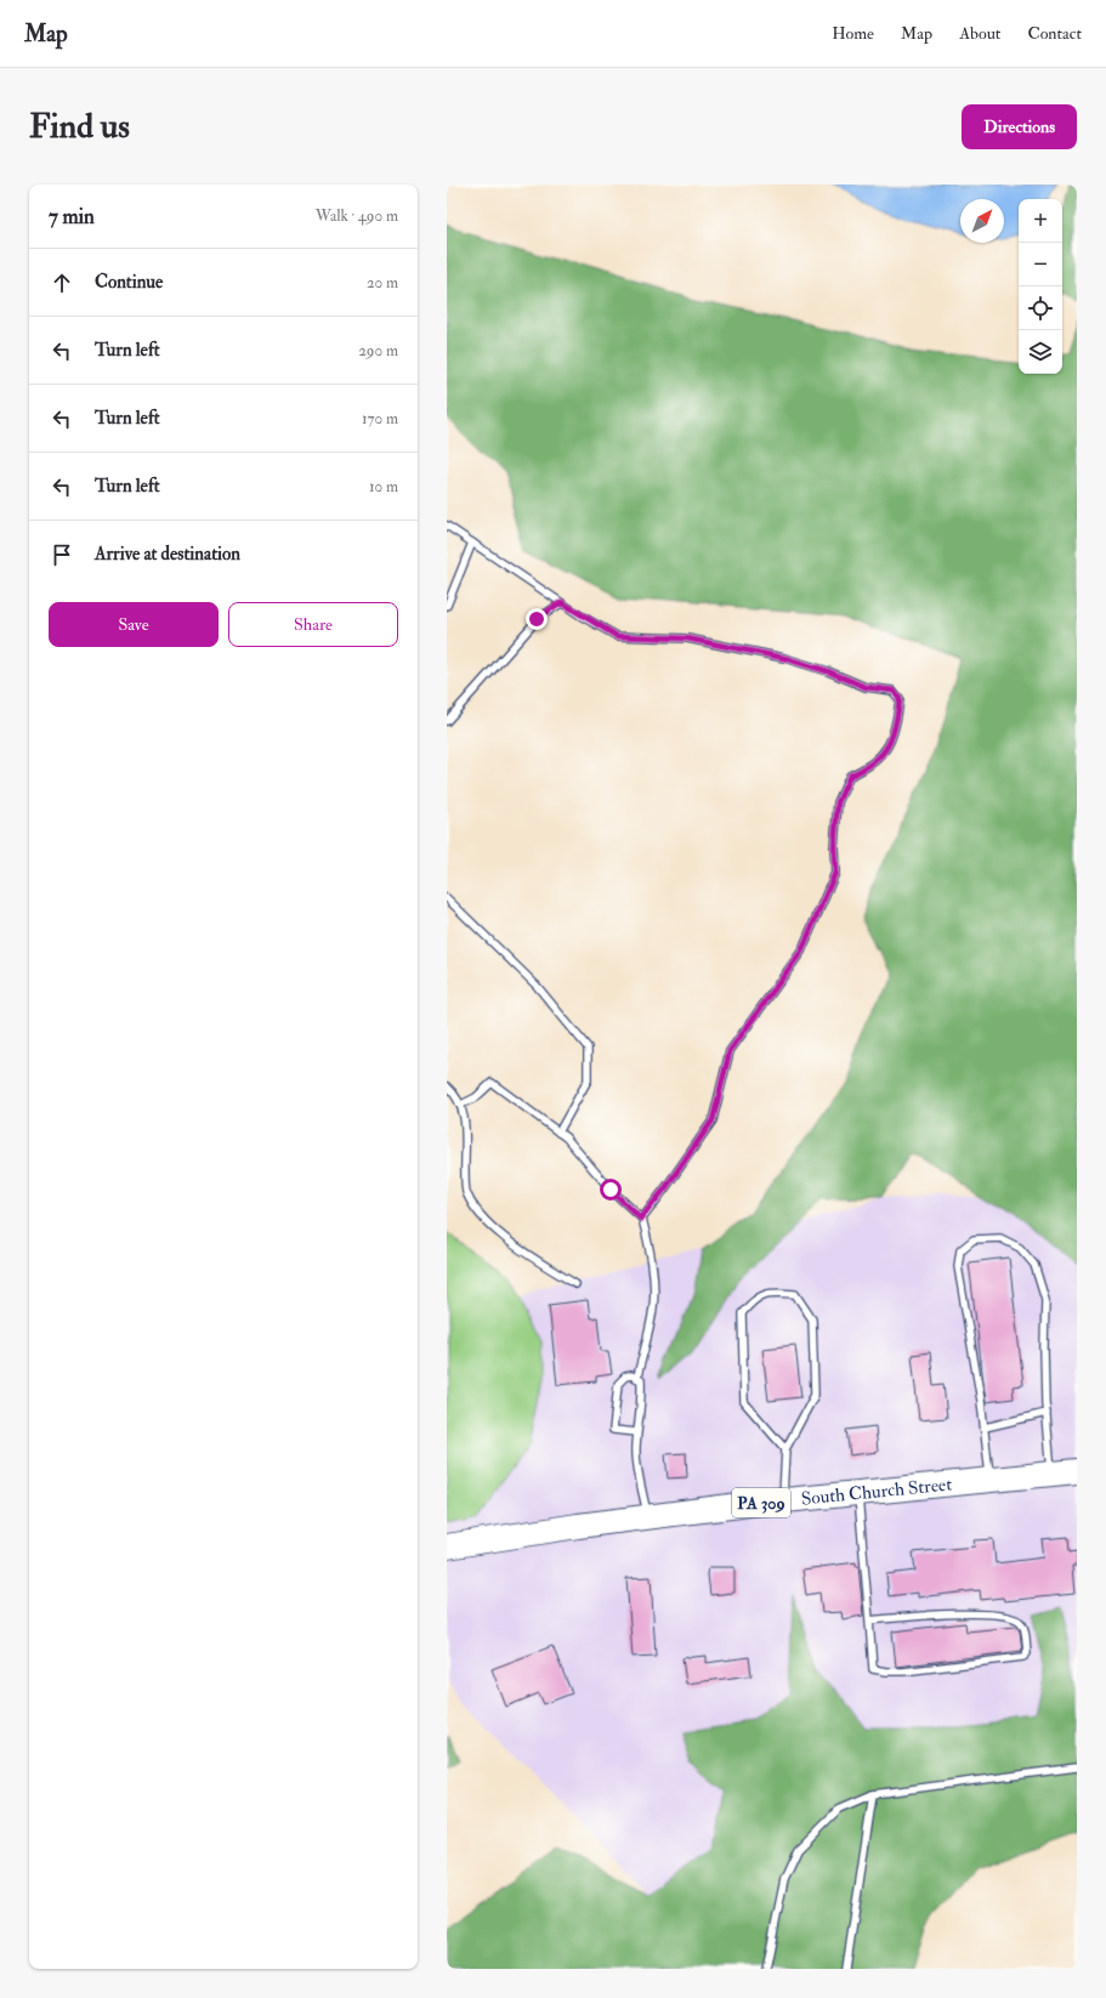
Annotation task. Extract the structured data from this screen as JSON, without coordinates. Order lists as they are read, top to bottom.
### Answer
{
  "streets": {
    "highway": ["South Church Street", "PA 309"]
  },
  "north": "top right",
  "page": {
    "header": "Map",
    "nav": [
      "Home",
      "Map",
      "About",
      "Contact"
    ],
    "buttons": [
      "Directions",
      ["Save", "Share"]
    ],
    "title": "Find us",
    "heading": ["7 min", "Walk · 490 m"],
    "map_buttons": ["+", "−"],
    "list": [
      ["Continue", "20 m"],
      ["Turn left", "290 m"],
      ["Turn left", "170 m"],
      ["Turn left", "10 m"],
      "Arrive at destination"
    ]
  }
}
